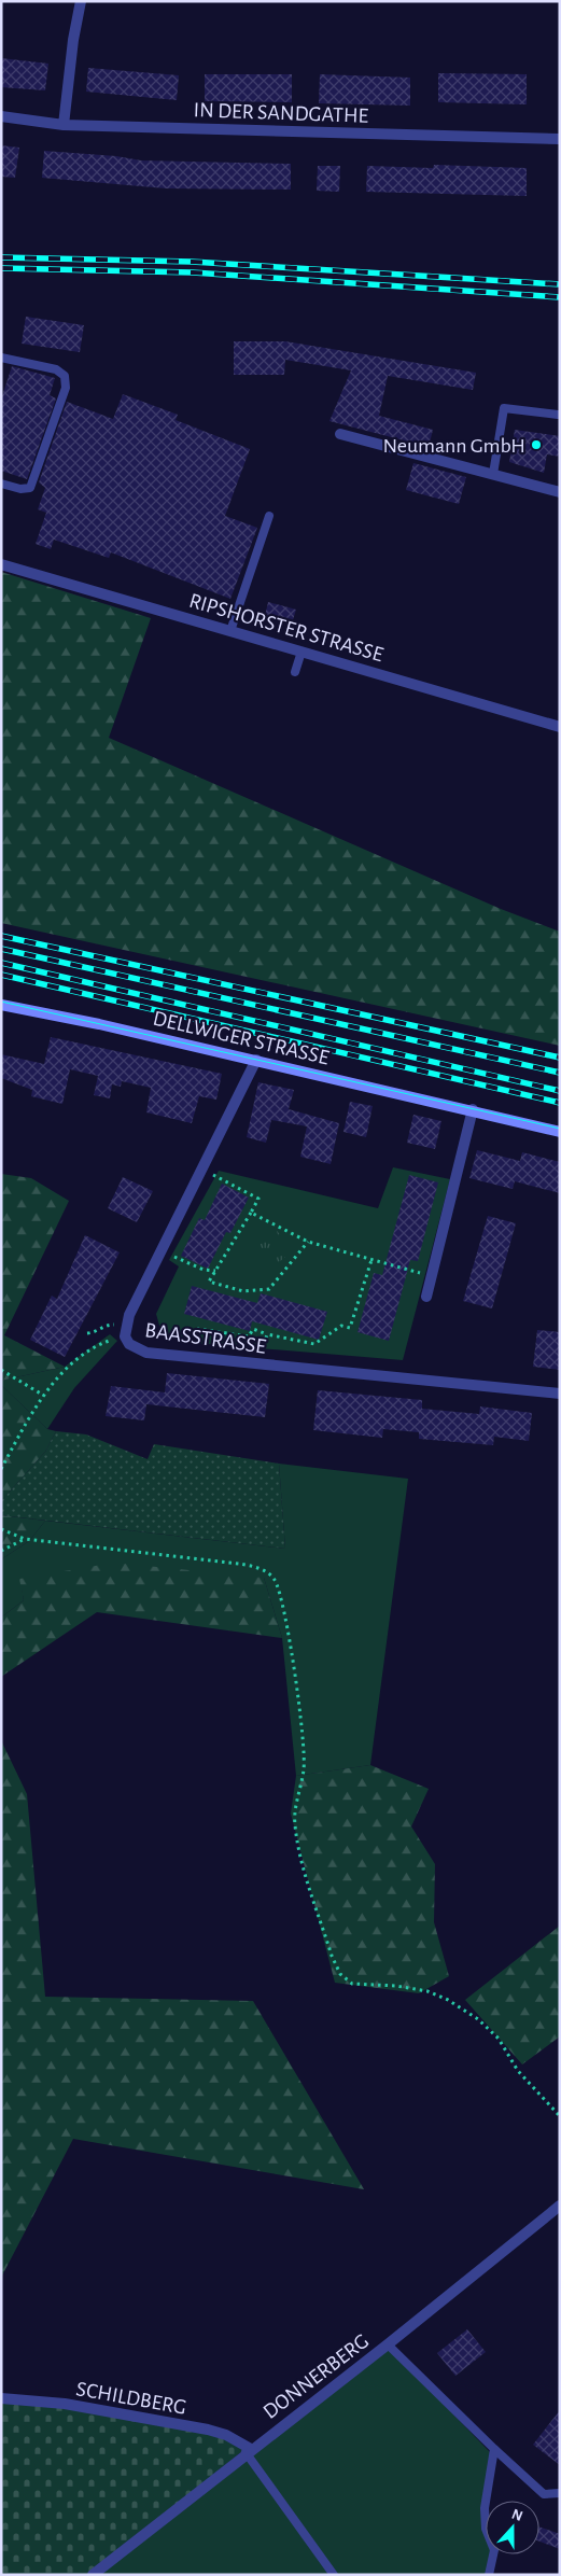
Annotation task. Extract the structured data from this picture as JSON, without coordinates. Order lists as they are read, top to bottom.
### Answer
{
  "streets": {
    "main road": ["DELLWIGER STRASSE"],
    "street": [
      "IN DER SANDGATHE",
      "RIPSHORSTER STRASSE",
      "BAASSTRASSE",
      "DONNERBERG",
      "SCHILDBERG"
    ]
  },
  "crossings": [
    ["DELLWIGER STRASSE", "BAASSTRASSE"],
    ["DONNERBERG", "SCHILDBERG"]
  ],
  "places": ["Neumann GmbH"],
  "north": "top"
}
